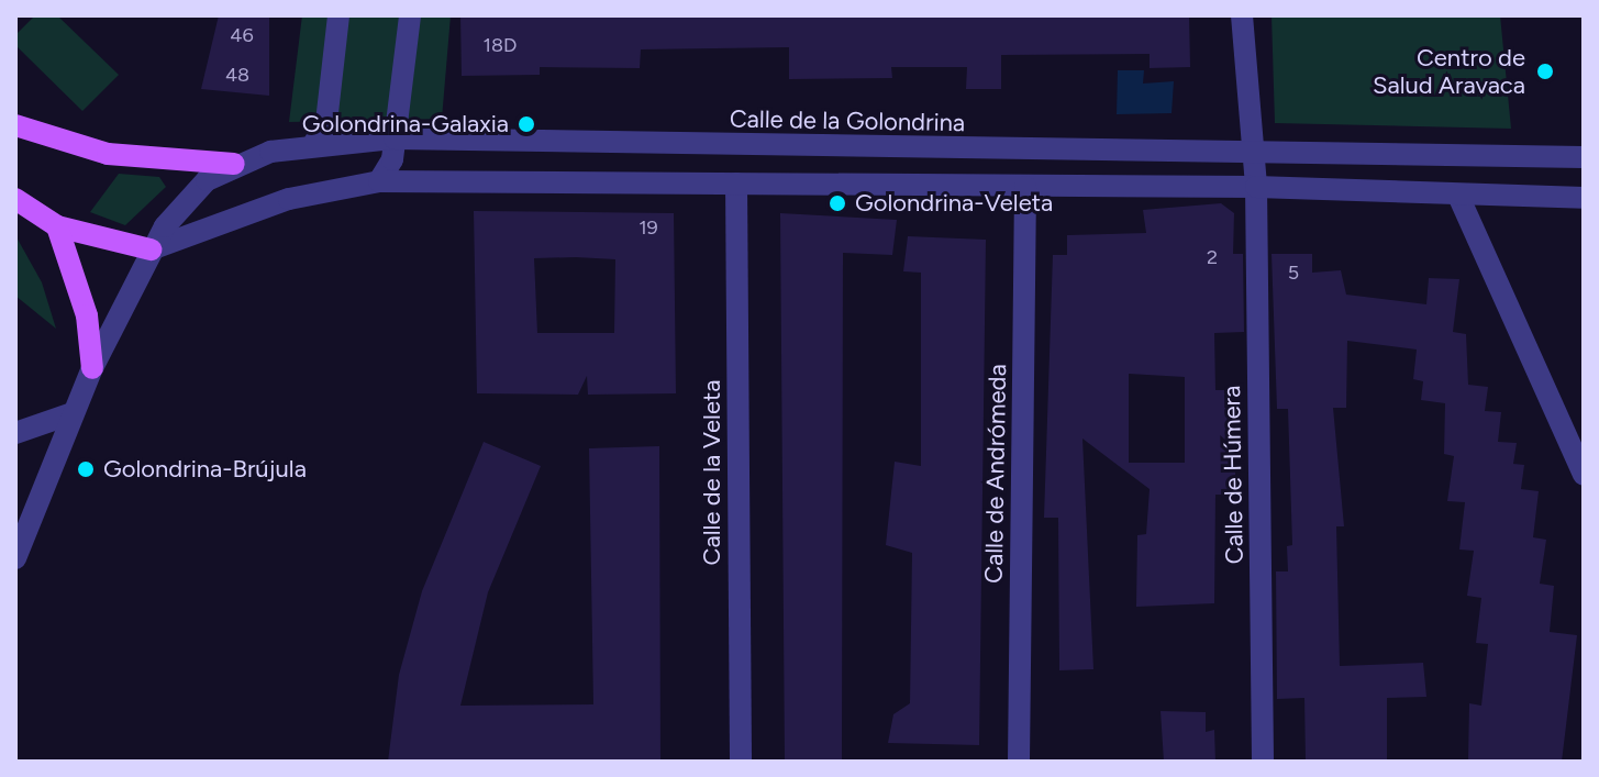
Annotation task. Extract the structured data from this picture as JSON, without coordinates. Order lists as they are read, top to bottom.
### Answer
{
  "streets": {
    "street": [
      "Calle de la Golondrina",
      "Calle de la Veleta",
      "Calle de Andrómeda",
      "Calle de Húmera"
    ]
  },
  "crossings": [
    ["Calle de la Golondrina", "Calle de Húmera"]
  ],
  "places": [
    "Centro de Salud Aravaca",
    "Golondrina-Galaxia",
    "Golondrina-Veleta",
    "Golondrina-Brújula"
  ],
  "house_numbers": [
    "46",
    "18D",
    "48",
    "19",
    "2",
    "5"
  ]
}
